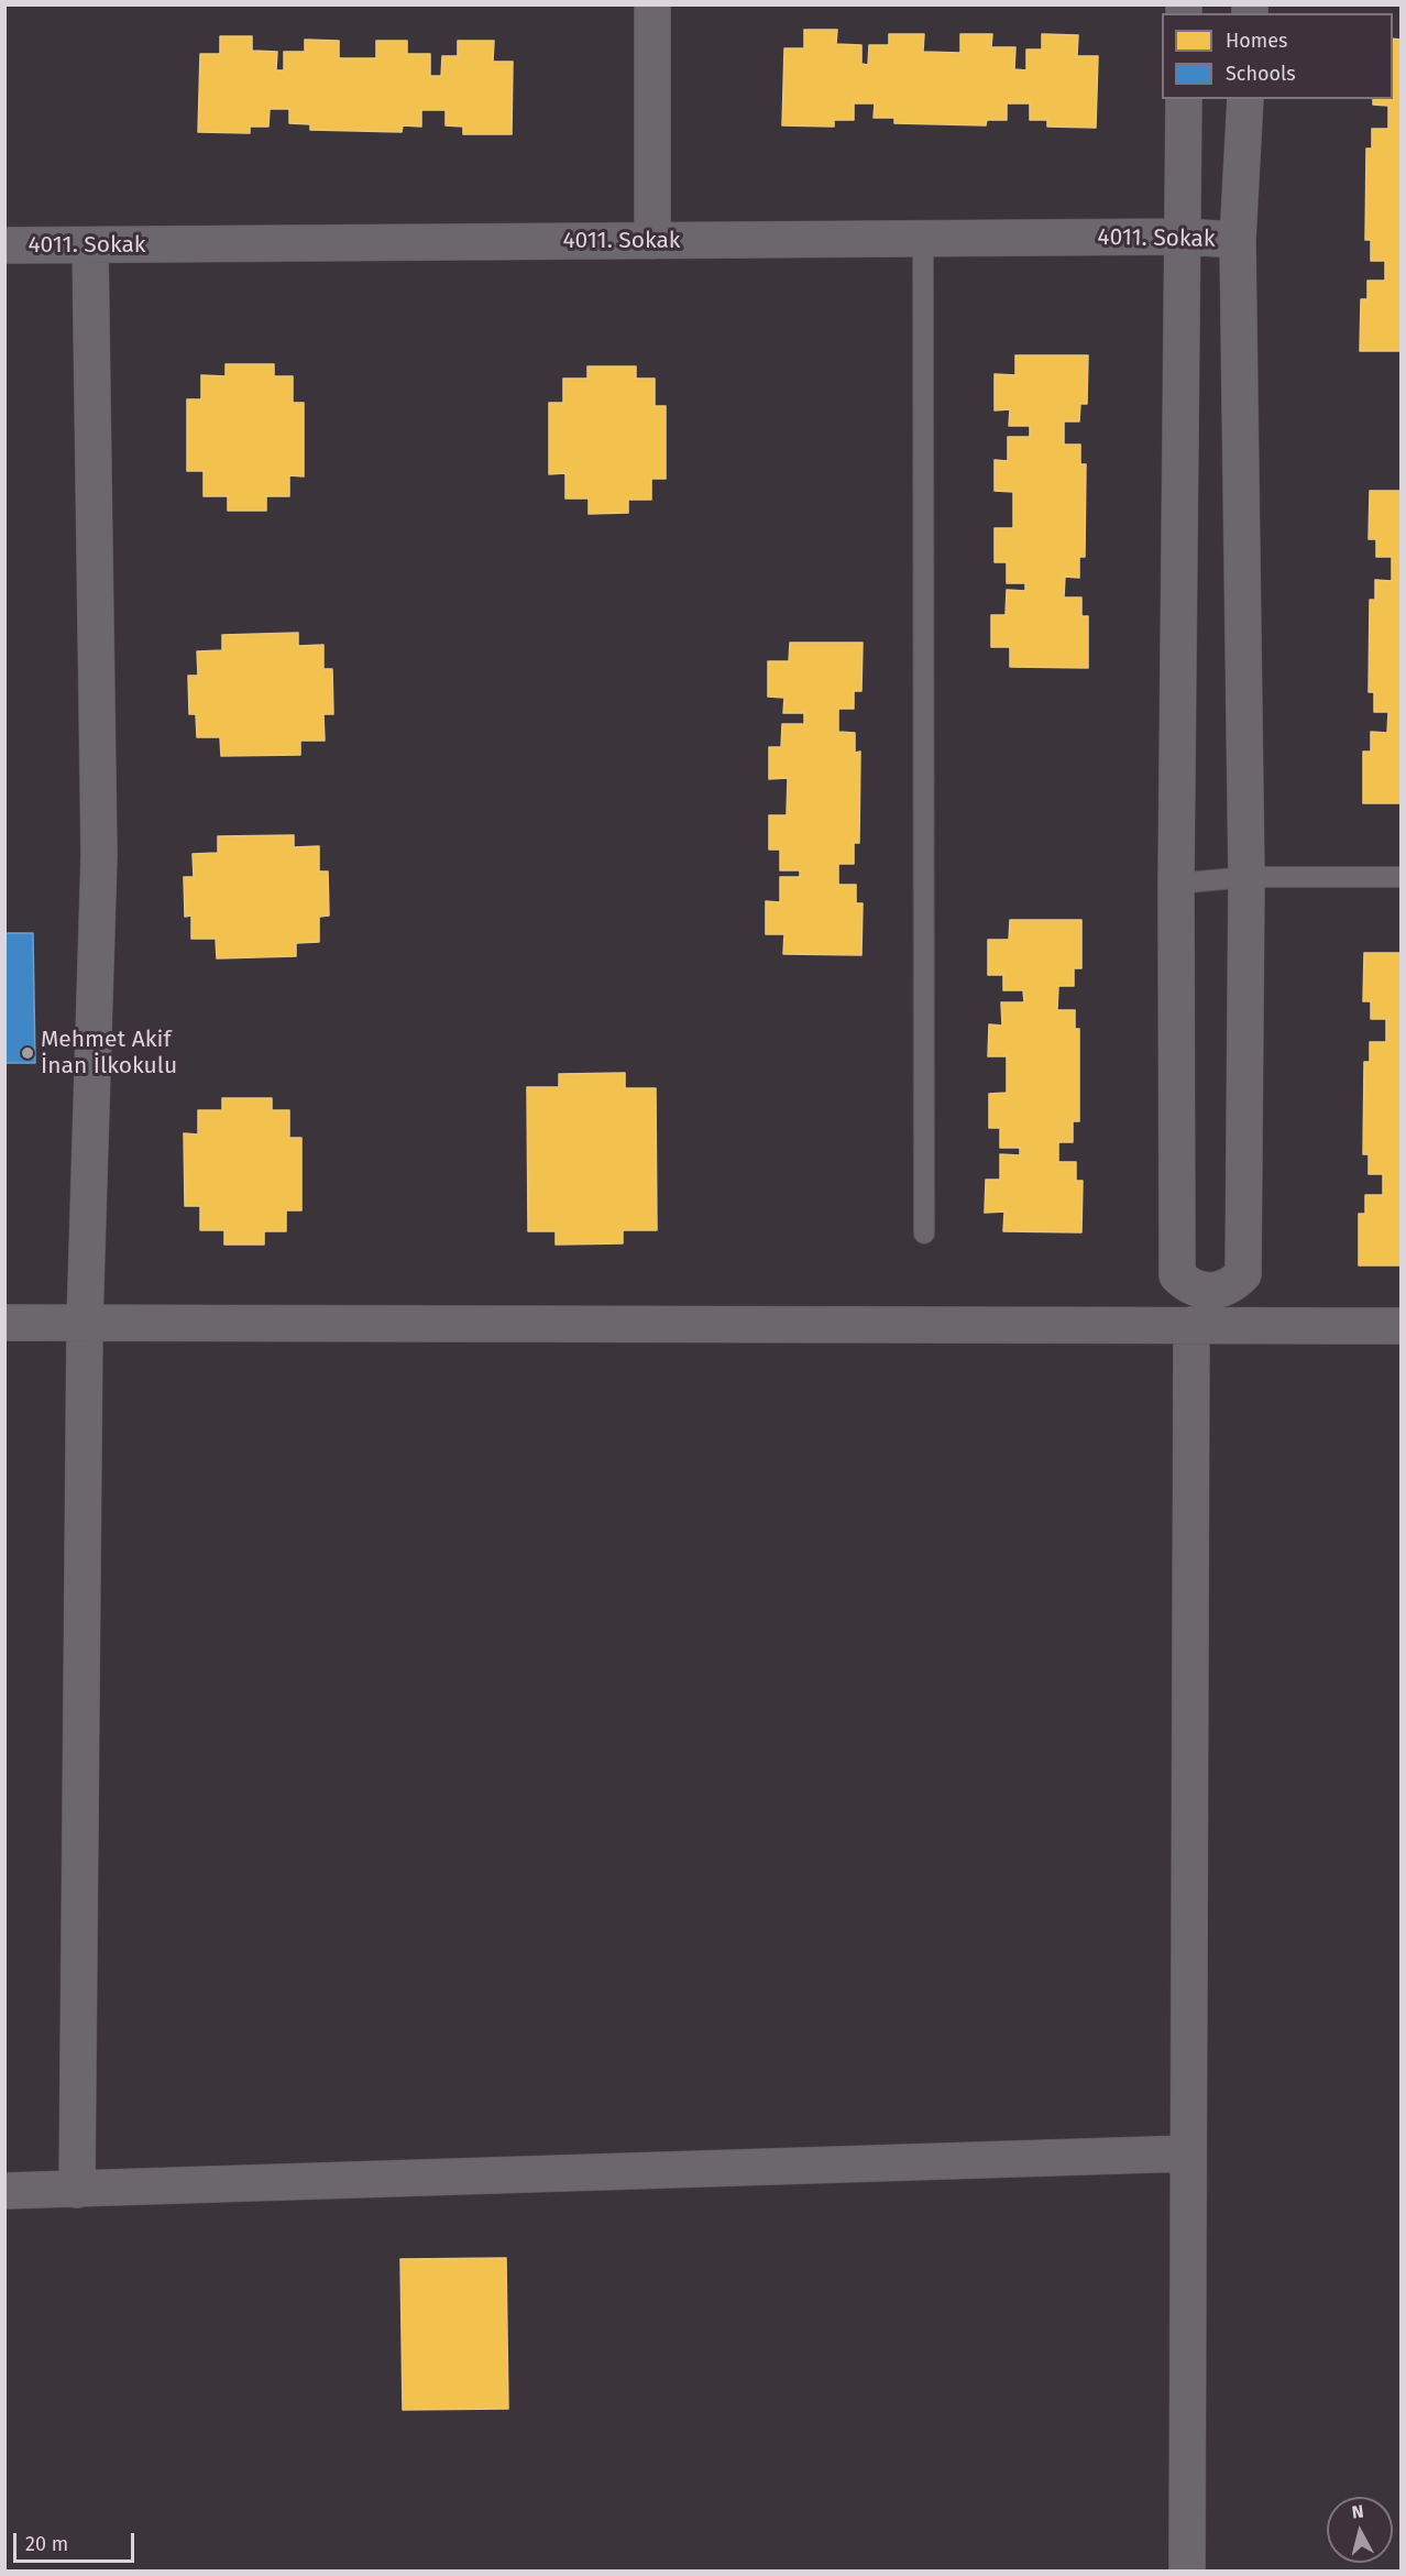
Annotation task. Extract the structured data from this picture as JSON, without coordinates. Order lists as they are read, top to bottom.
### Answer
{
  "streets": {
    "street": ["4011. Sokak"]
  },
  "places": ["Mehmet Akif İnan İlkokulu"],
  "legend": ["Homes", "Schools"],
  "scale_bar": "20 m",
  "north": "top"
}
